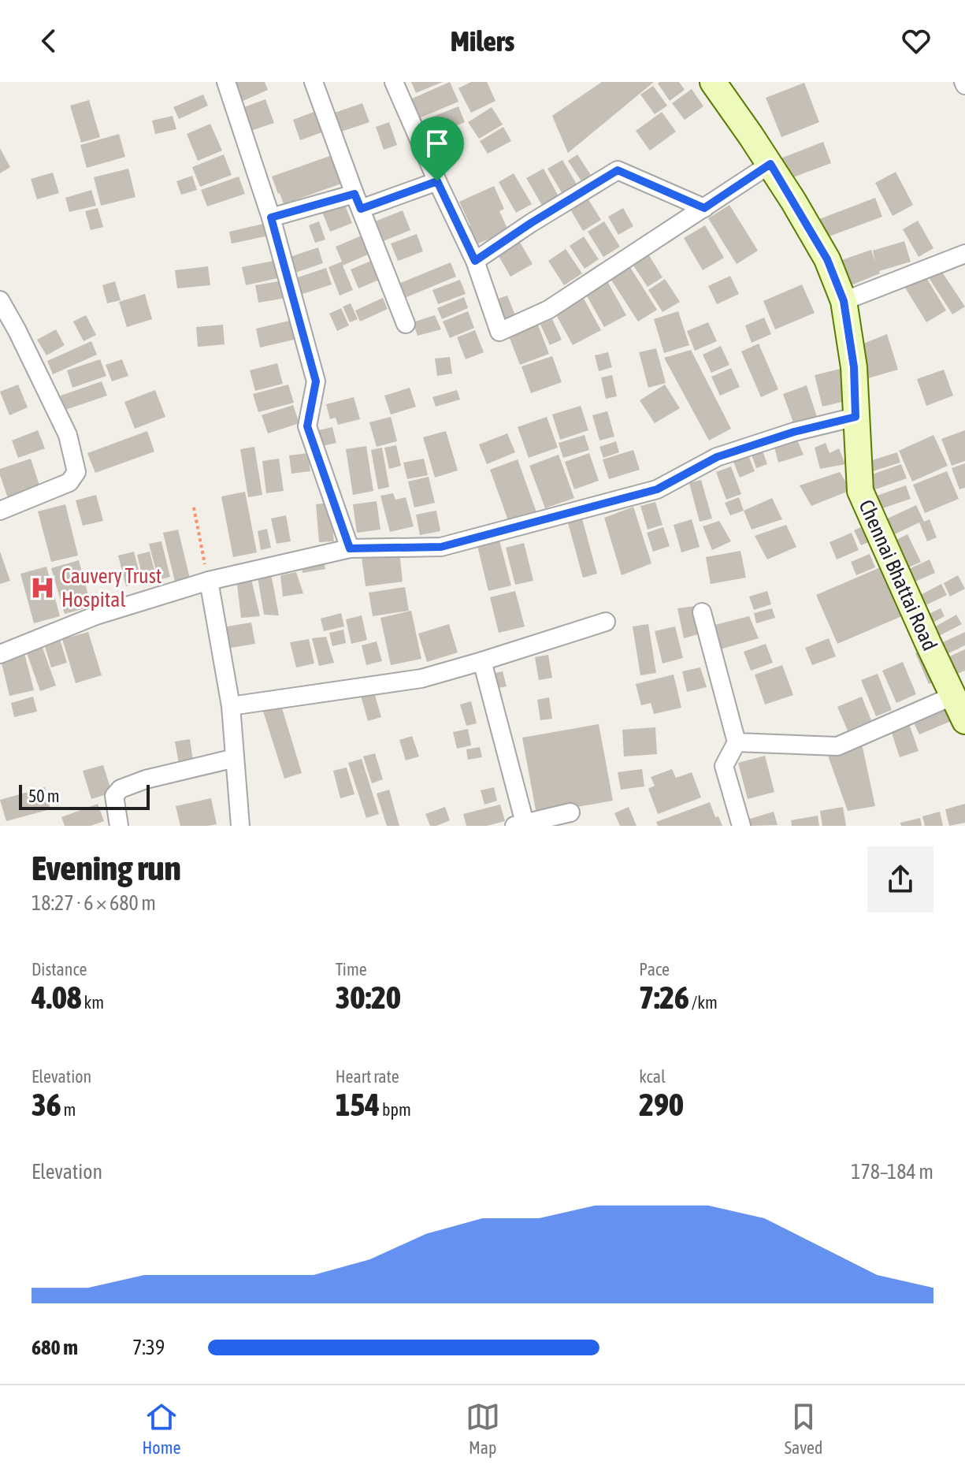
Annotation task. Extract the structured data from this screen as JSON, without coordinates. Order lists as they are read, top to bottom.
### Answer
{
  "streets": {
    "street": ["Chennai Bhattai Road"]
  },
  "places": {
    "hospital": ["Cauvery Trust Hospital"]
  },
  "scale_bar": "50 m",
  "page": {
    "header": "Milers",
    "scale": "50 m",
    "heading": ["Evening run", "18:27 · 6 × 680 m"],
    "stats": [
      ["Distance", "4.08 km"],
      ["Time", "30:20"],
      ["Pace", "7:26 /km"],
      ["Elevation", "36 m"],
      ["Heart rate", "154 bpm"],
      ["kcal", "290"]
    ],
    "chart": ["Elevation", "178–184 m"],
    "list": [
      {
        "name": "680 m",
        "note": "7:39"
      }
    ],
    "tabs": ["Home", "Map", "Saved"]
  }
}
